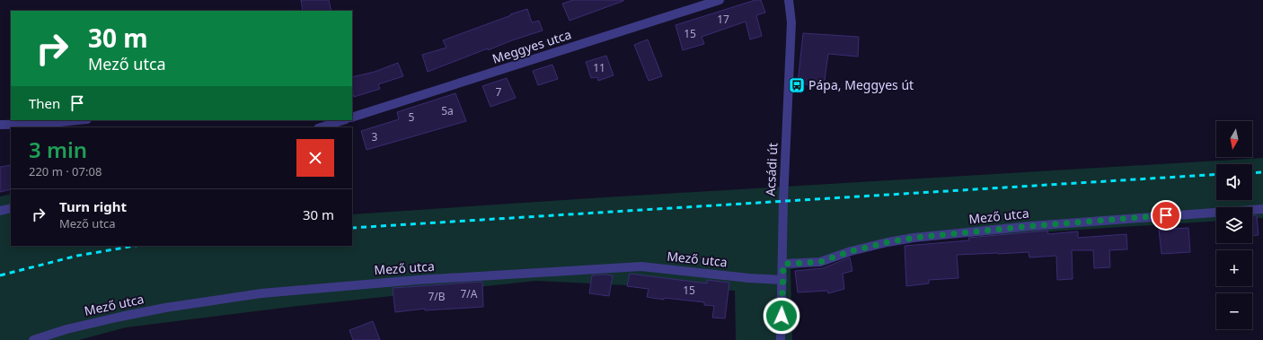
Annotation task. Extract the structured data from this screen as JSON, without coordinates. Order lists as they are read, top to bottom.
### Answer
{
  "streets": {
    "street": ["Meggyes utca", "Acsádi út", "Mező utca"]
  },
  "crossings": [
    ["Acsádi út", "Mező utca"]
  ],
  "places": {
    "bus stop": ["Pápa, Meggyes út"]
  },
  "house_numbers": [
    "17",
    "15",
    "11",
    "7",
    "5a",
    "5",
    "3",
    "15",
    "7/A",
    "7/B"
  ],
  "north": "bottom",
  "page": {
    "turn": ["30 m", "Mező utca"],
    "then": "Then",
    "map_buttons": ["+", "−"],
    "heading": ["3 min", "220 m · 07:08"],
    "list": [
      {
        "name": "Turn right",
        "note": "Mező utca",
        "value": "30 m"
      }
    ]
  }
}
